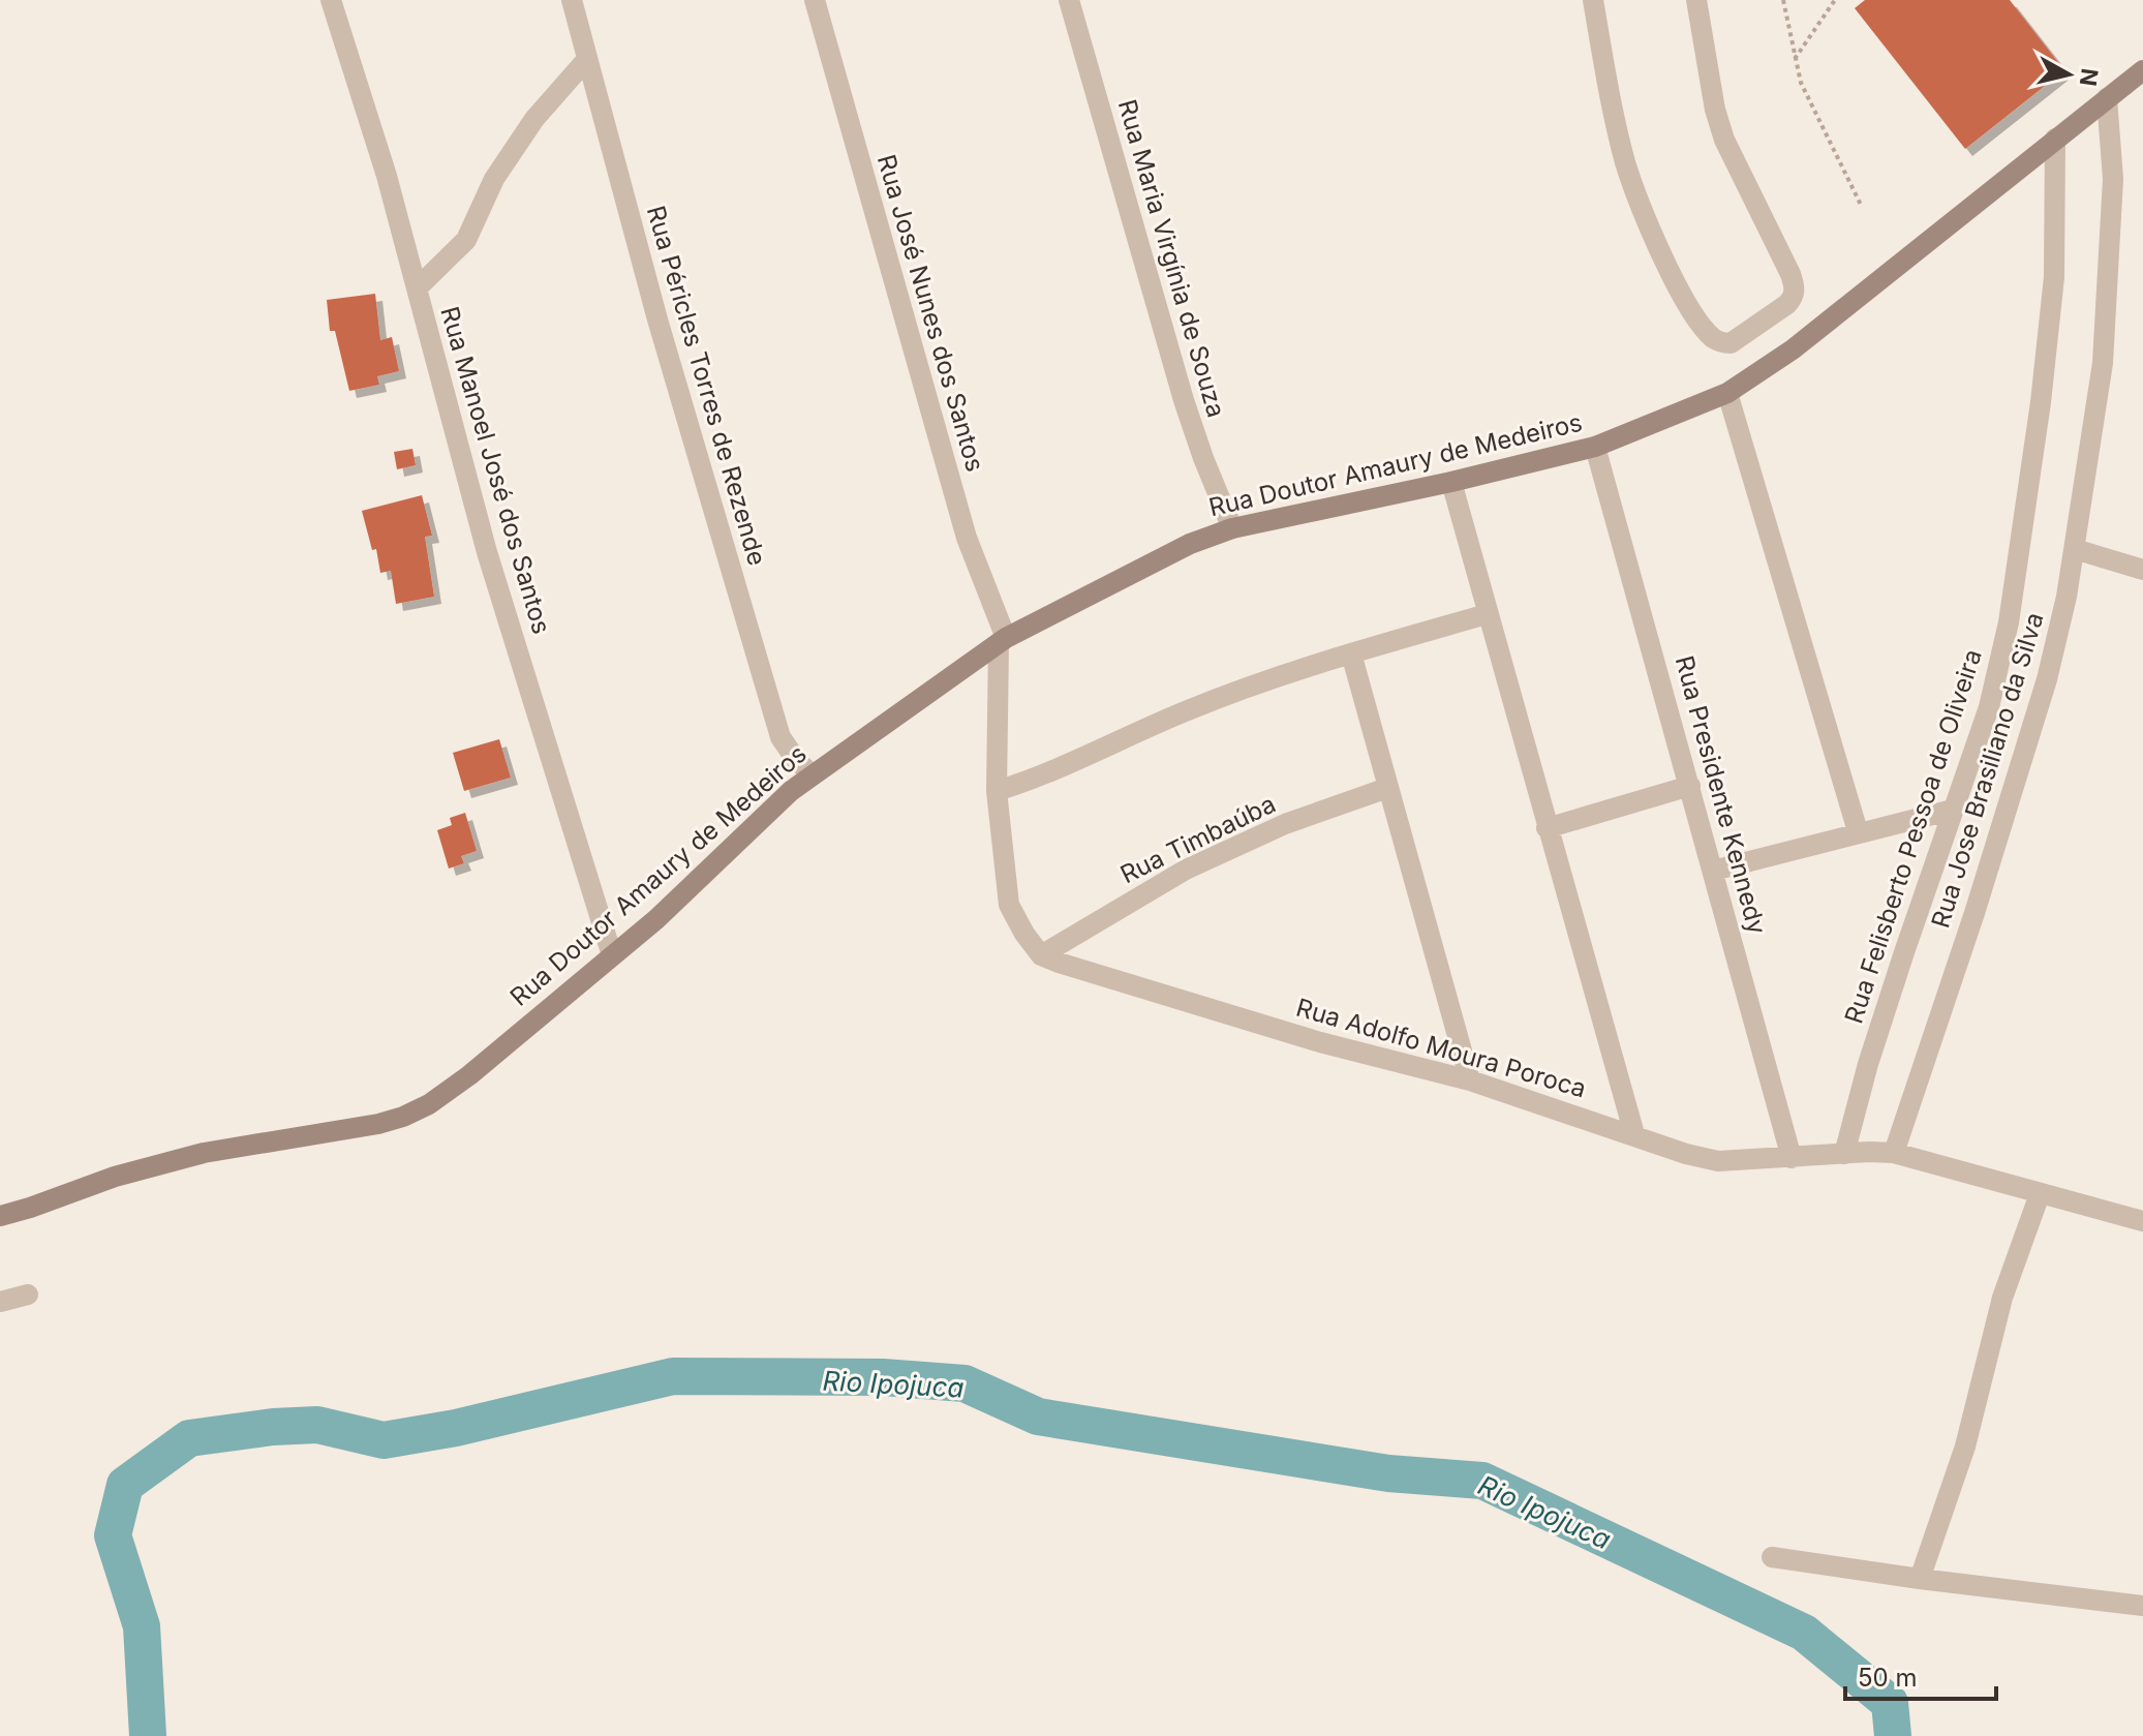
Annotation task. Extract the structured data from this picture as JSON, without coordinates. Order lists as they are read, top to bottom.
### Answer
{
  "streets": {
    "street": [
      "Rua Maria Virgínia de Souza",
      "Rua José Nunes dos Santos",
      "Rua Péricles Torres de Rezende",
      "Rua Doutor Amaury de Medeiros",
      "Rua Manoel José dos Santos",
      "Rua Jose Brasiliano da Silva",
      "Rua Presidente Kennedy",
      "Rua Felisberto Pessoa de Oliveira",
      "Rua Timbaúba",
      "Rua Adolfo Moura Poroca"
    ]
  },
  "crossings": [
    ["Rua Maria Virgínia de Souza", "Rua Doutor Amaury de Medeiros"],
    ["Rua José Nunes dos Santos", "Rua Doutor Amaury de Medeiros"],
    ["Rua Péricles Torres de Rezende", "Rua Doutor Amaury de Medeiros"],
    ["Rua Doutor Amaury de Medeiros", "Rua Manoel José dos Santos"],
    ["Rua Doutor Amaury de Medeiros", "Rua Jose Brasiliano da Silva"],
    ["Rua Doutor Amaury de Medeiros", "Rua Presidente Kennedy"],
    ["Rua Doutor Amaury de Medeiros", "Rua Felisberto Pessoa de Oliveira"],
    ["Rua Jose Brasiliano da Silva", "Rua Adolfo Moura Poroca"],
    ["Rua Presidente Kennedy", "Rua Adolfo Moura Poroca"],
    ["Rua Felisberto Pessoa de Oliveira", "Rua Adolfo Moura Poroca"],
    ["Rua Timbaúba", "Rua Adolfo Moura Poroca"]
  ],
  "water": ["Rio Ipojuca"],
  "scale_bar": "50 m",
  "north": "right"
}
